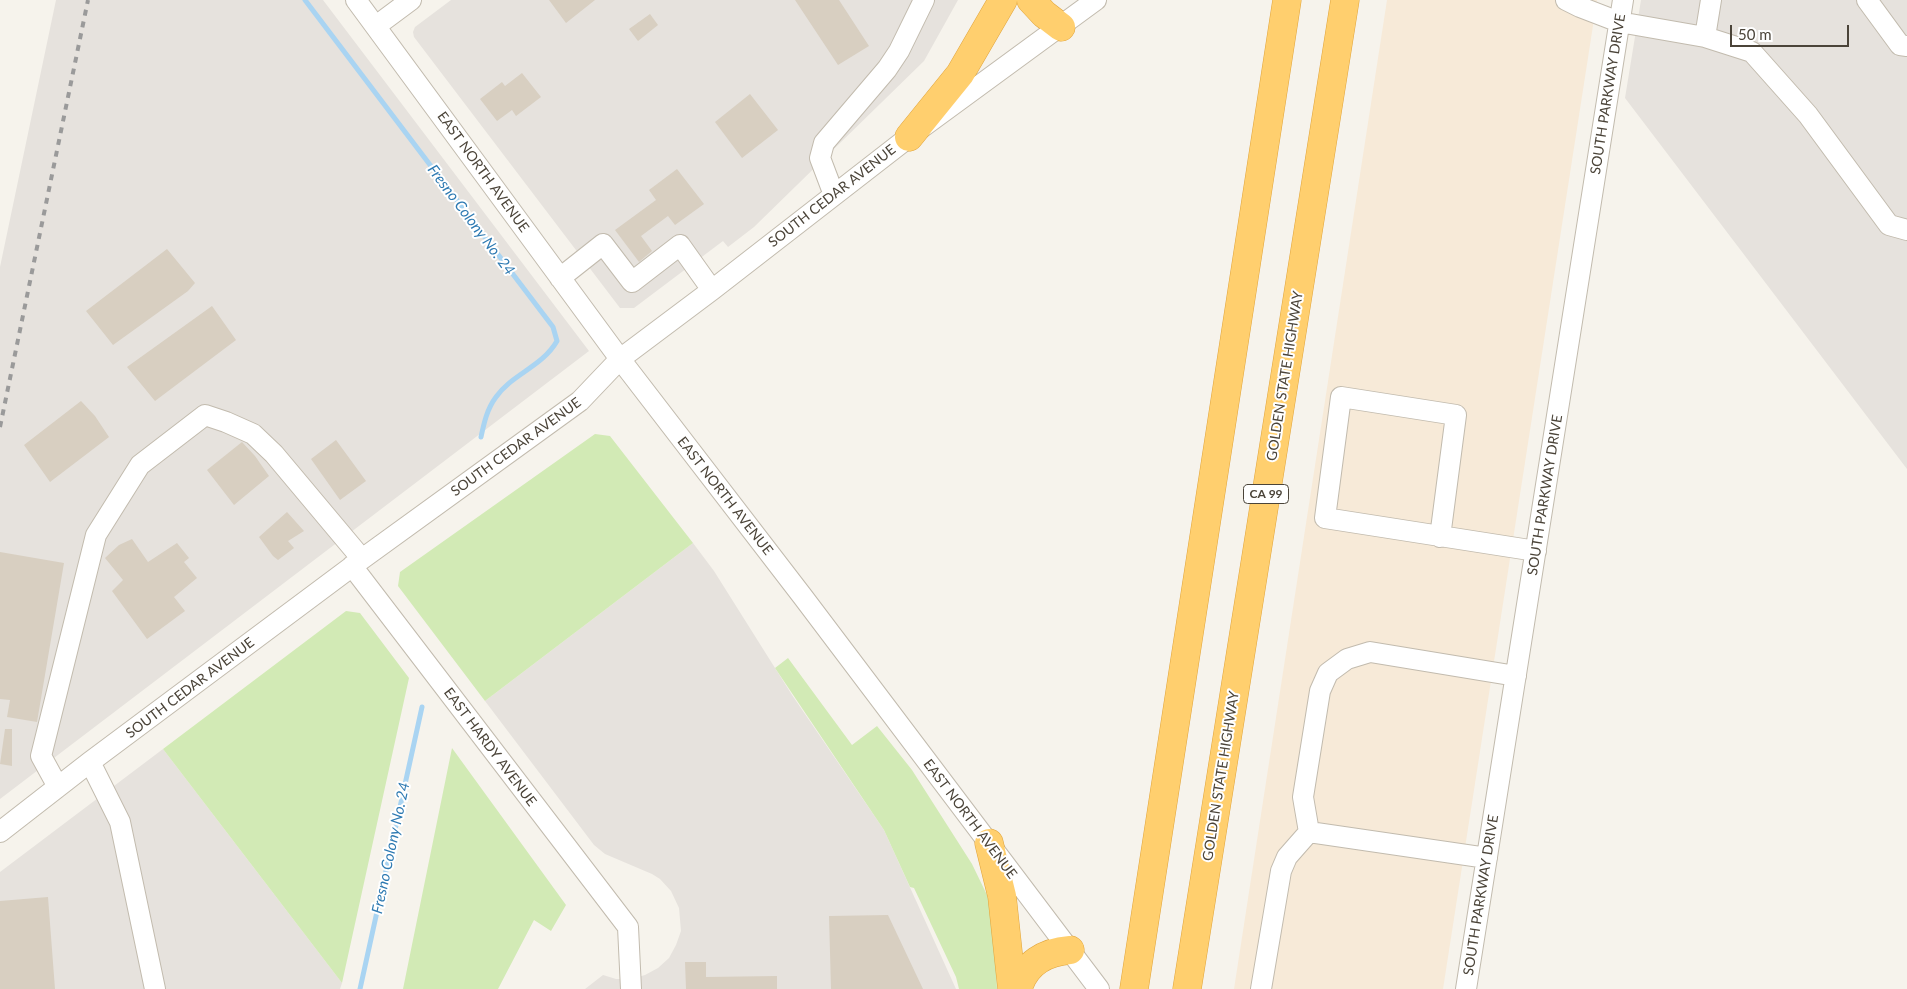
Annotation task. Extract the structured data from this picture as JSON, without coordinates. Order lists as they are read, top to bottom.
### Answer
{
  "streets": {
    "highway": ["GOLDEN STATE HIGHWAY", "CA 99"],
    "street": [
      "SOUTH PARKWAY DRIVE",
      "EAST NORTH AVENUE",
      "SOUTH CEDAR AVENUE",
      "EAST HARDY AVENUE"
    ]
  },
  "crossings": [
    ["EAST NORTH AVENUE", "SOUTH CEDAR AVENUE"],
    ["SOUTH CEDAR AVENUE", "EAST HARDY AVENUE"]
  ],
  "water": ["Fresno Colony No. 24"],
  "scale_bar": "50 m"
}
